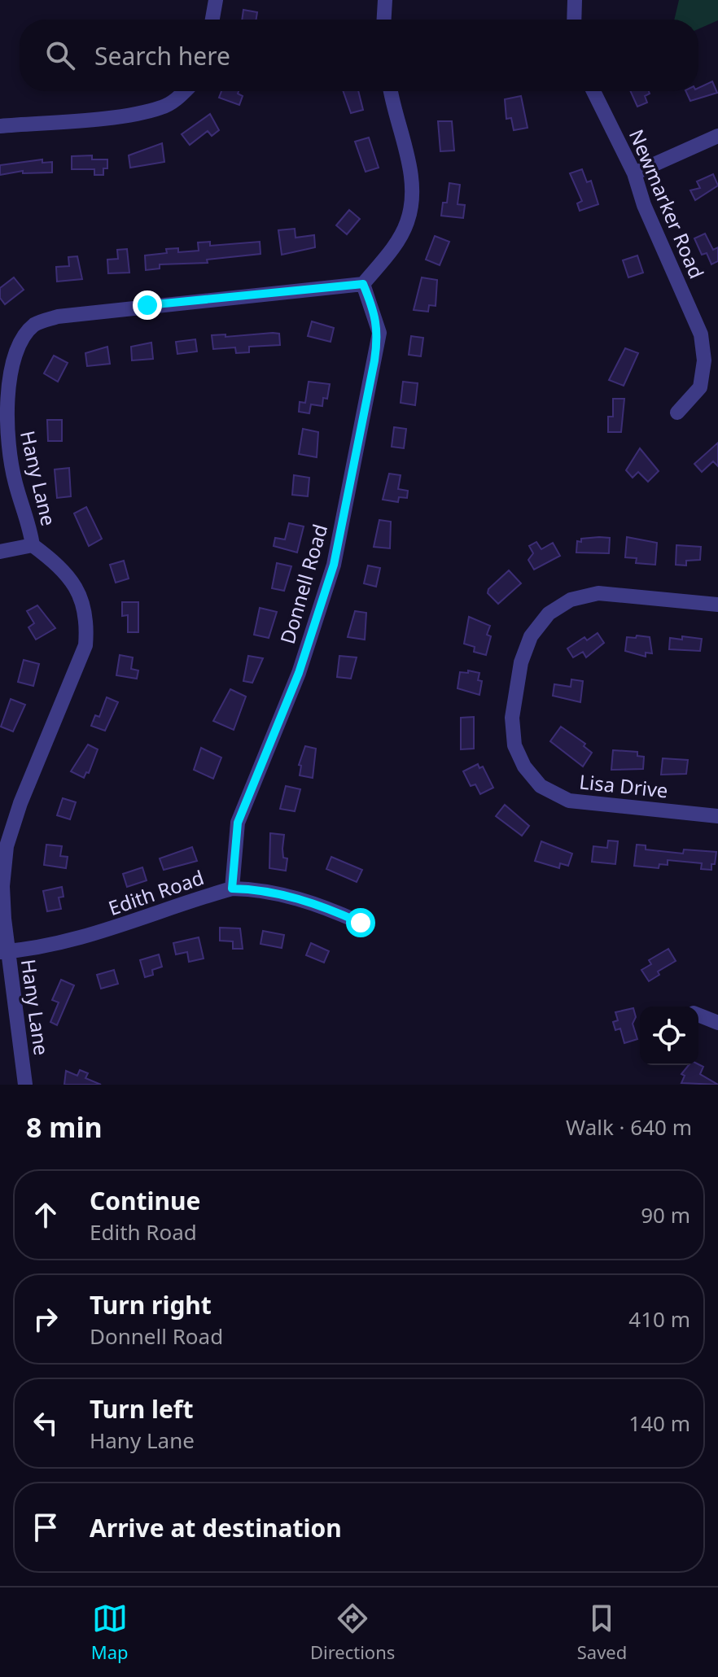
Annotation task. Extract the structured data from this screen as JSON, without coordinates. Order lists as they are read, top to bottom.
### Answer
{
  "streets": {
    "street": [
      "Newmarker Road",
      "Hany Lane",
      "Donnell Road",
      "Lisa Drive",
      "Edith Road"
    ]
  },
  "crossings": [
    ["Hany Lane", "Donnell Road"],
    ["Hany Lane", "Edith Road"],
    ["Donnell Road", "Edith Road"]
  ],
  "page": {
    "search": "Search here",
    "heading": ["8 min", "Walk · 640 m"],
    "list": [
      ["Continue", "Edith Road", "90 m"],
      ["Turn right", "Donnell Road", "410 m"],
      ["Turn left", "Hany Lane", "140 m"],
      "Arrive at destination"
    ],
    "nav": ["Map", "Directions", "Saved"]
  }
}
